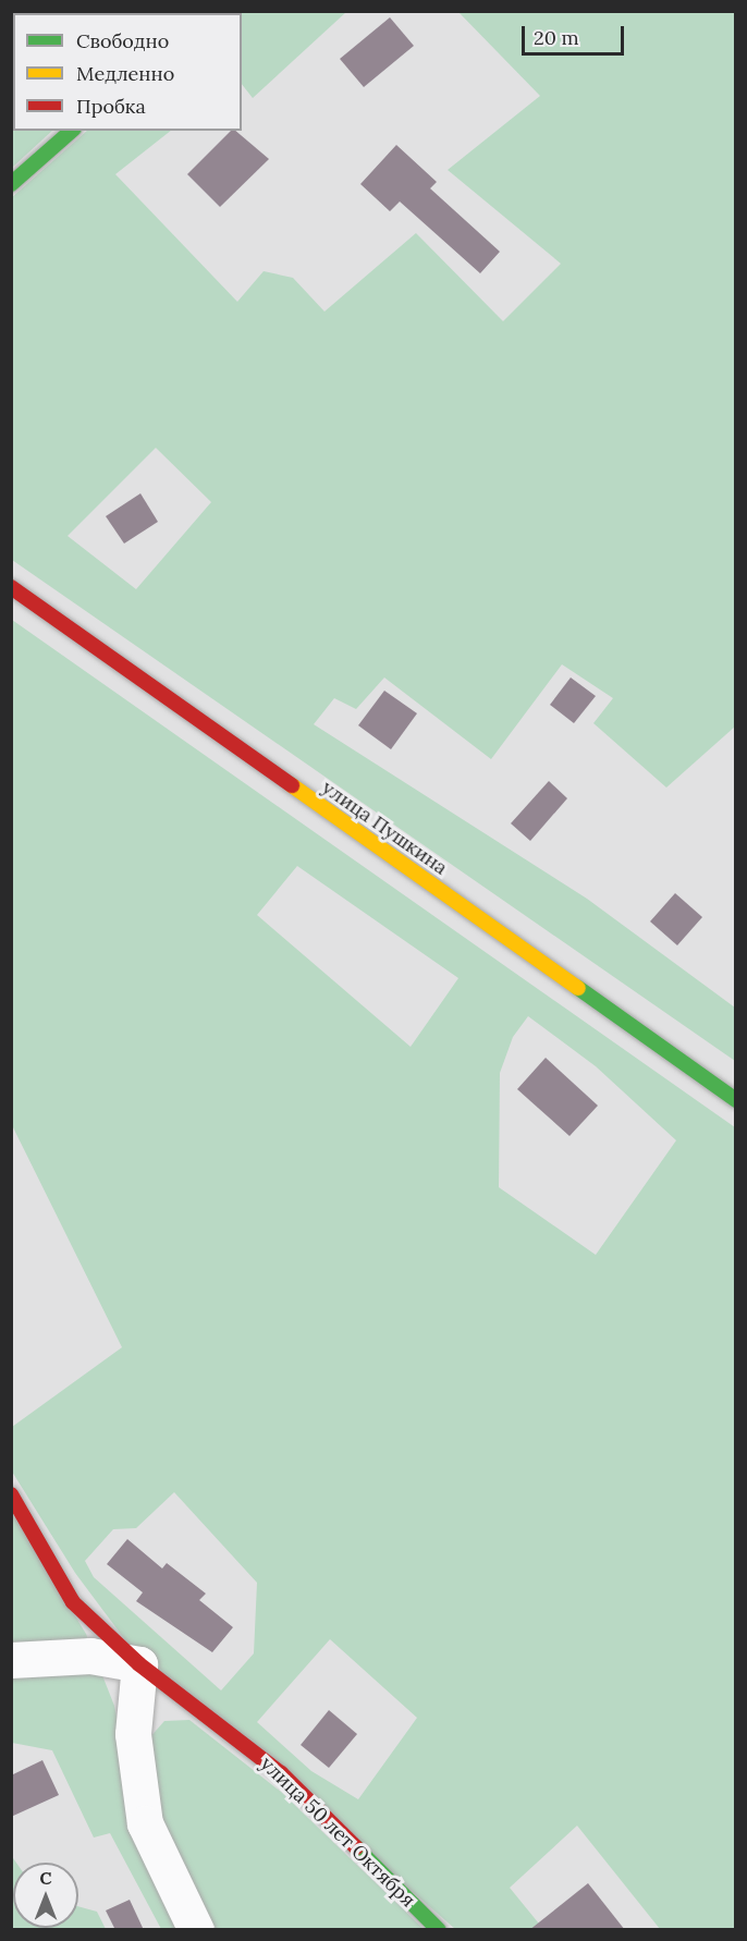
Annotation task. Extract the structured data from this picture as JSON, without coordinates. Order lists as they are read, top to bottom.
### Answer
{
  "streets": {
    "street": ["улица Пушкина", "улица 50 лет Октября"]
  },
  "legend": ["Свободно", "Медленно", "Пробка"],
  "scale_bar": "20 m",
  "north": "top"
}
